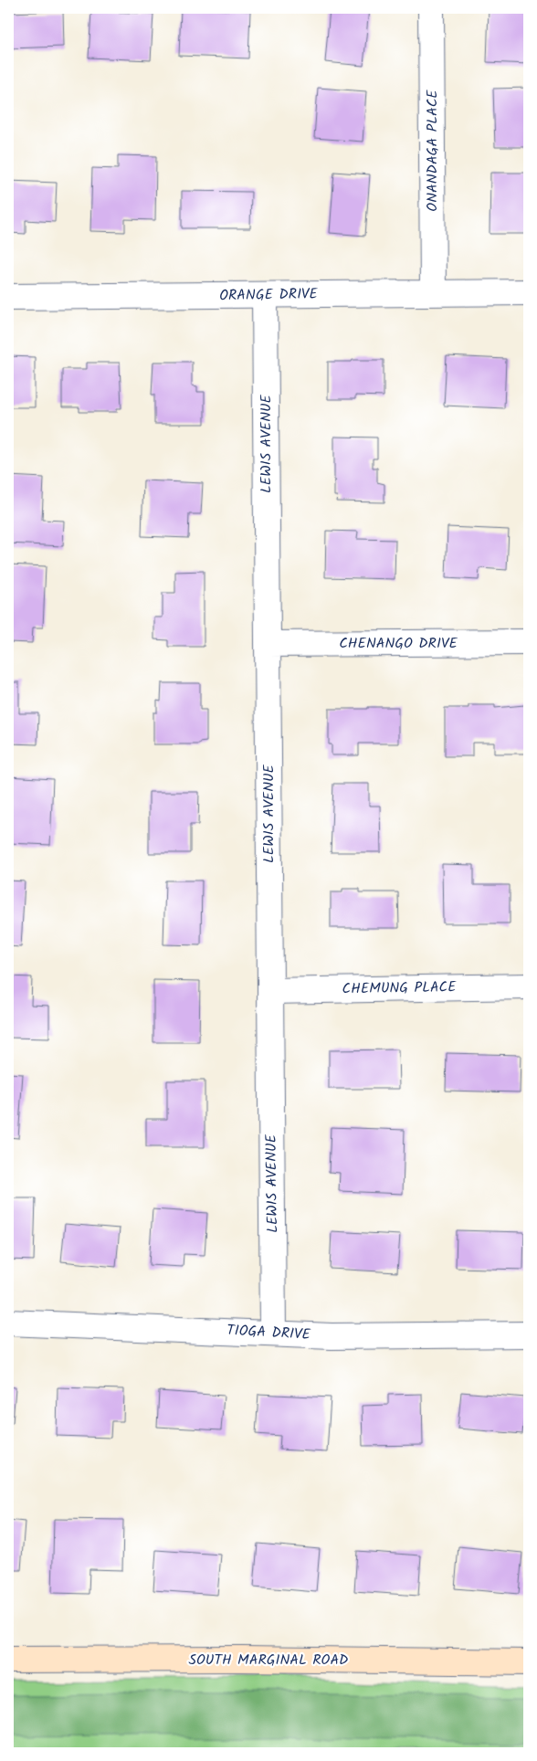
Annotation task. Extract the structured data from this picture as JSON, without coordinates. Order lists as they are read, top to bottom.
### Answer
{
  "streets": {
    "main road": ["SOUTH MARGINAL ROAD"],
    "street": [
      "ONANDAGA PLACE",
      "ORANGE DRIVE",
      "LEWIS AVENUE",
      "CHENANGO DRIVE",
      "CHEMUNG PLACE",
      "TIOGA DRIVE"
    ]
  },
  "crossings": [
    ["ONANDAGA PLACE", "ORANGE DRIVE"],
    ["ORANGE DRIVE", "LEWIS AVENUE"],
    ["LEWIS AVENUE", "CHENANGO DRIVE"],
    ["LEWIS AVENUE", "CHEMUNG PLACE"],
    ["LEWIS AVENUE", "TIOGA DRIVE"]
  ]
}
